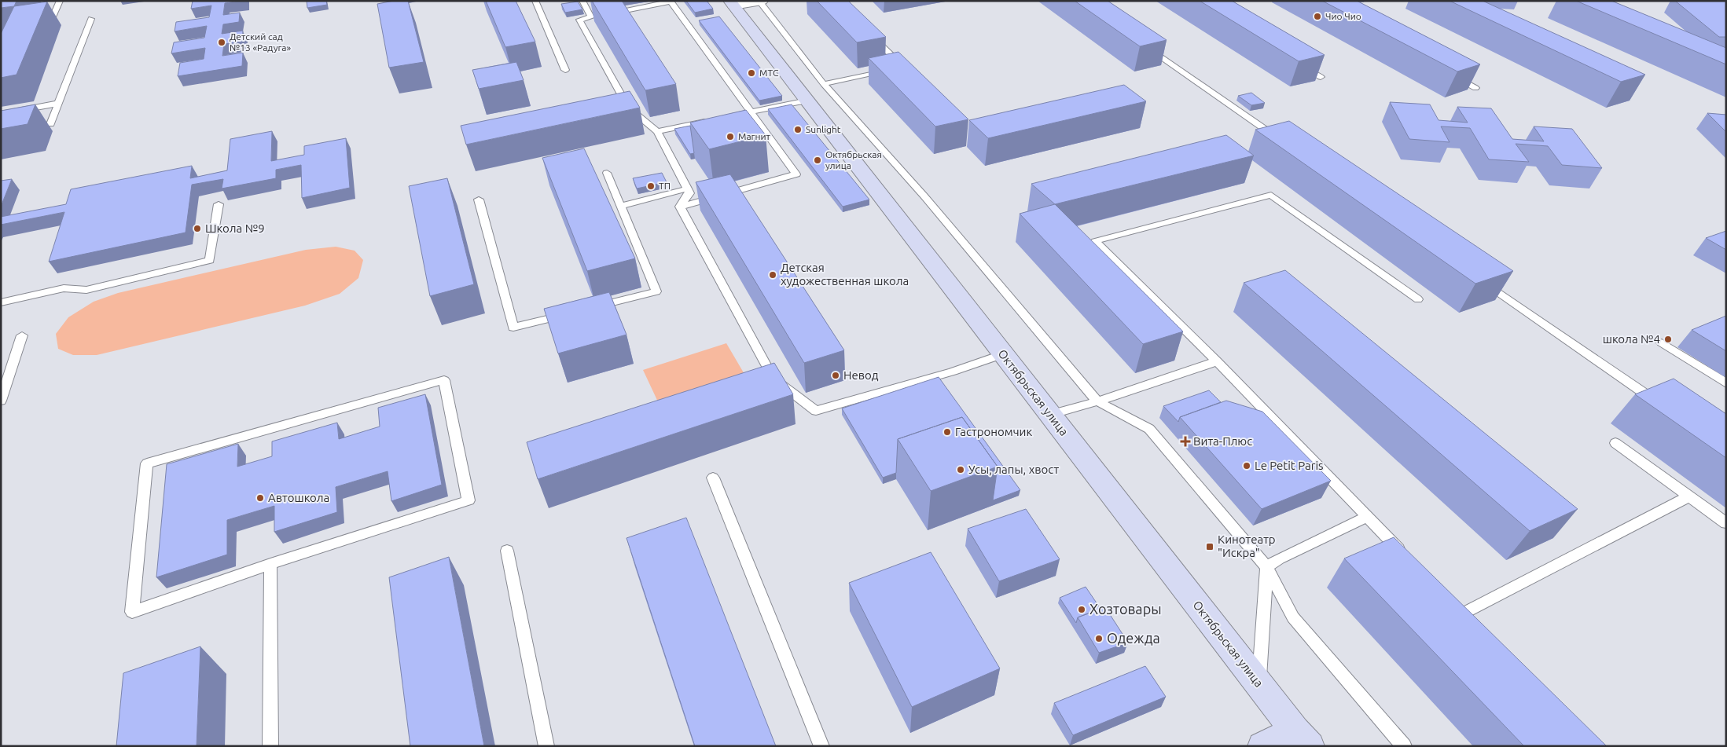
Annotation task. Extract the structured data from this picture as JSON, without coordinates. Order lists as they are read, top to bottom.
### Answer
{
  "streets": {
    "main road": ["Октябрьская улица"]
  },
  "places": {
    "other": [
      "Чио Чио",
      "Детский сад №13 «Радуга»",
      "МТС",
      "Sunlight",
      "Магнит",
      "Октябрьская улица",
      "ТП",
      "Школа №9",
      "Детская художественная школа",
      "школа №4",
      "Невод",
      "Гастрономчик",
      "Le Petit Paris",
      "Усы, лапы, хвост",
      "Автошкола",
      "Хозтовары",
      "Одежда"
    ],
    "health": ["Вита-Плюс"],
    "transit": ["Кинотеатр \"Искра\""]
  }
}
